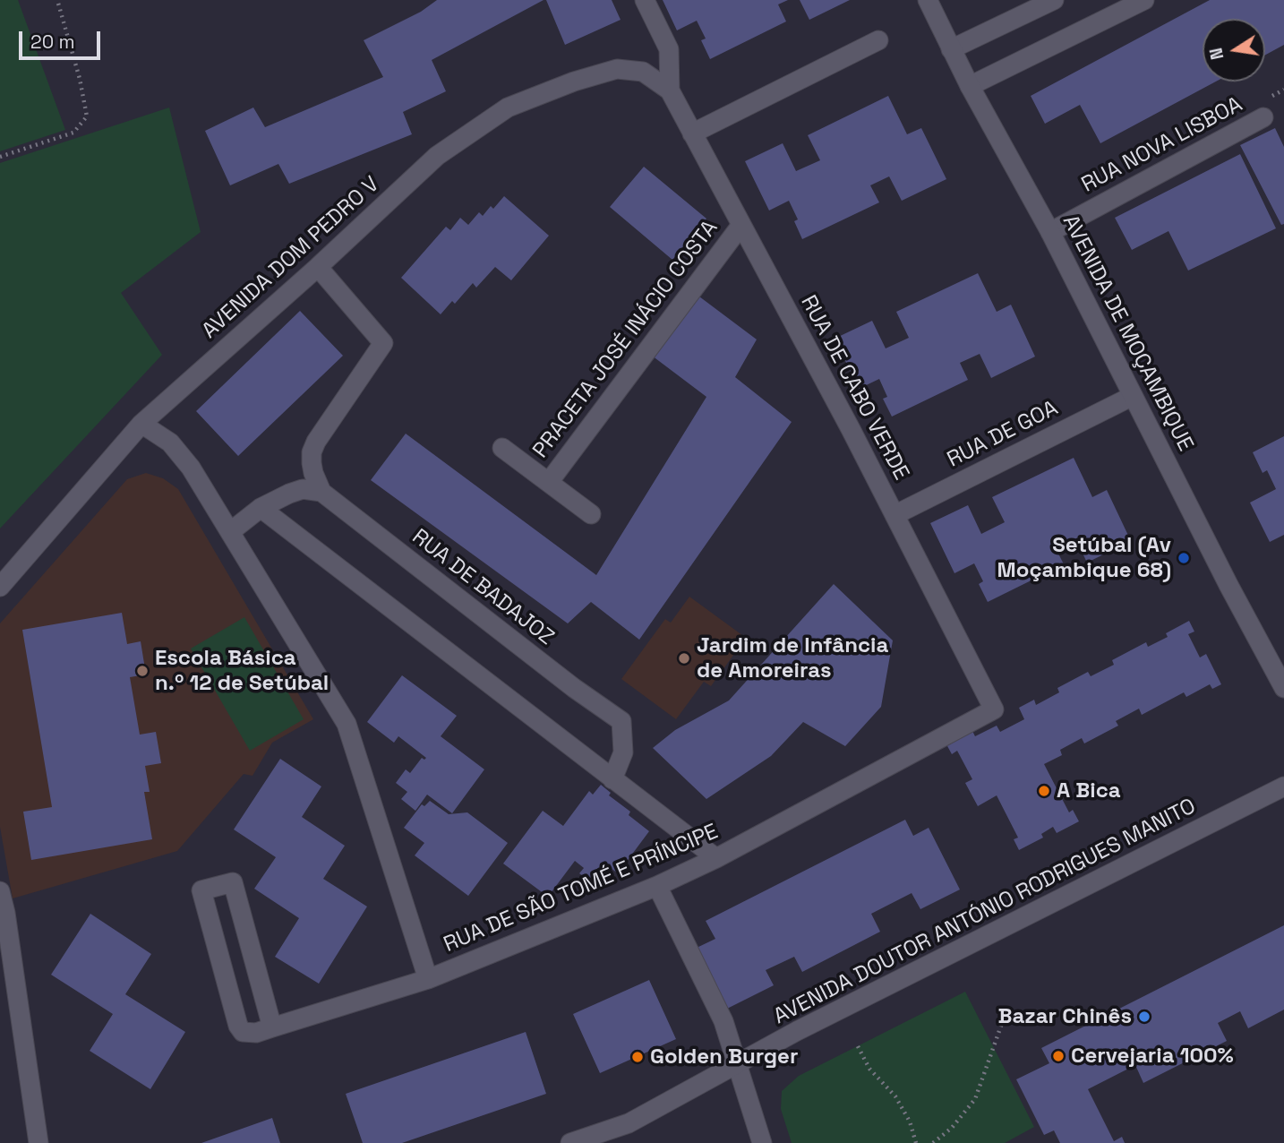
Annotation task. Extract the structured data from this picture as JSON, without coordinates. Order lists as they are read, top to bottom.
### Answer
{
  "streets": {
    "street": [
      "RUA NOVA LISBOA",
      "AVENIDA DOM PEDRO V",
      "AVENIDA DE MOÇAMBIQUE",
      "PRACETA JOSÉ INÁCIO COSTA",
      "RUA DE CABO VERDE",
      "RUA DE GOA",
      "RUA DE BADAJOZ",
      "RUA DE SÃO TOMÉ E PRÍNCIPE",
      "AVENIDA DOUTOR ANTÓNIO RODRIGUES MANITO"
    ]
  },
  "crossings": [
    ["RUA NOVA LISBOA", "AVENIDA DE MOÇAMBIQUE"],
    ["AVENIDA DOM PEDRO V", "RUA DE CABO VERDE"],
    ["AVENIDA DE MOÇAMBIQUE", "RUA DE GOA"],
    ["PRACETA JOSÉ INÁCIO COSTA", "RUA DE CABO VERDE"],
    ["RUA DE CABO VERDE", "RUA DE GOA"],
    ["RUA DE CABO VERDE", "RUA DE SÃO TOMÉ E PRÍNCIPE"]
  ],
  "places": [
    "Setúbal (Av Moçambique 68)",
    "Jardim de Infância de Amoreiras",
    "Escola Básica n.º 12 de Setúbal",
    "A Bica",
    "Bazar Chinês",
    "Cervejaria 100%",
    "Golden Burger"
  ],
  "scale_bar": "20 m",
  "north": "left"
}
